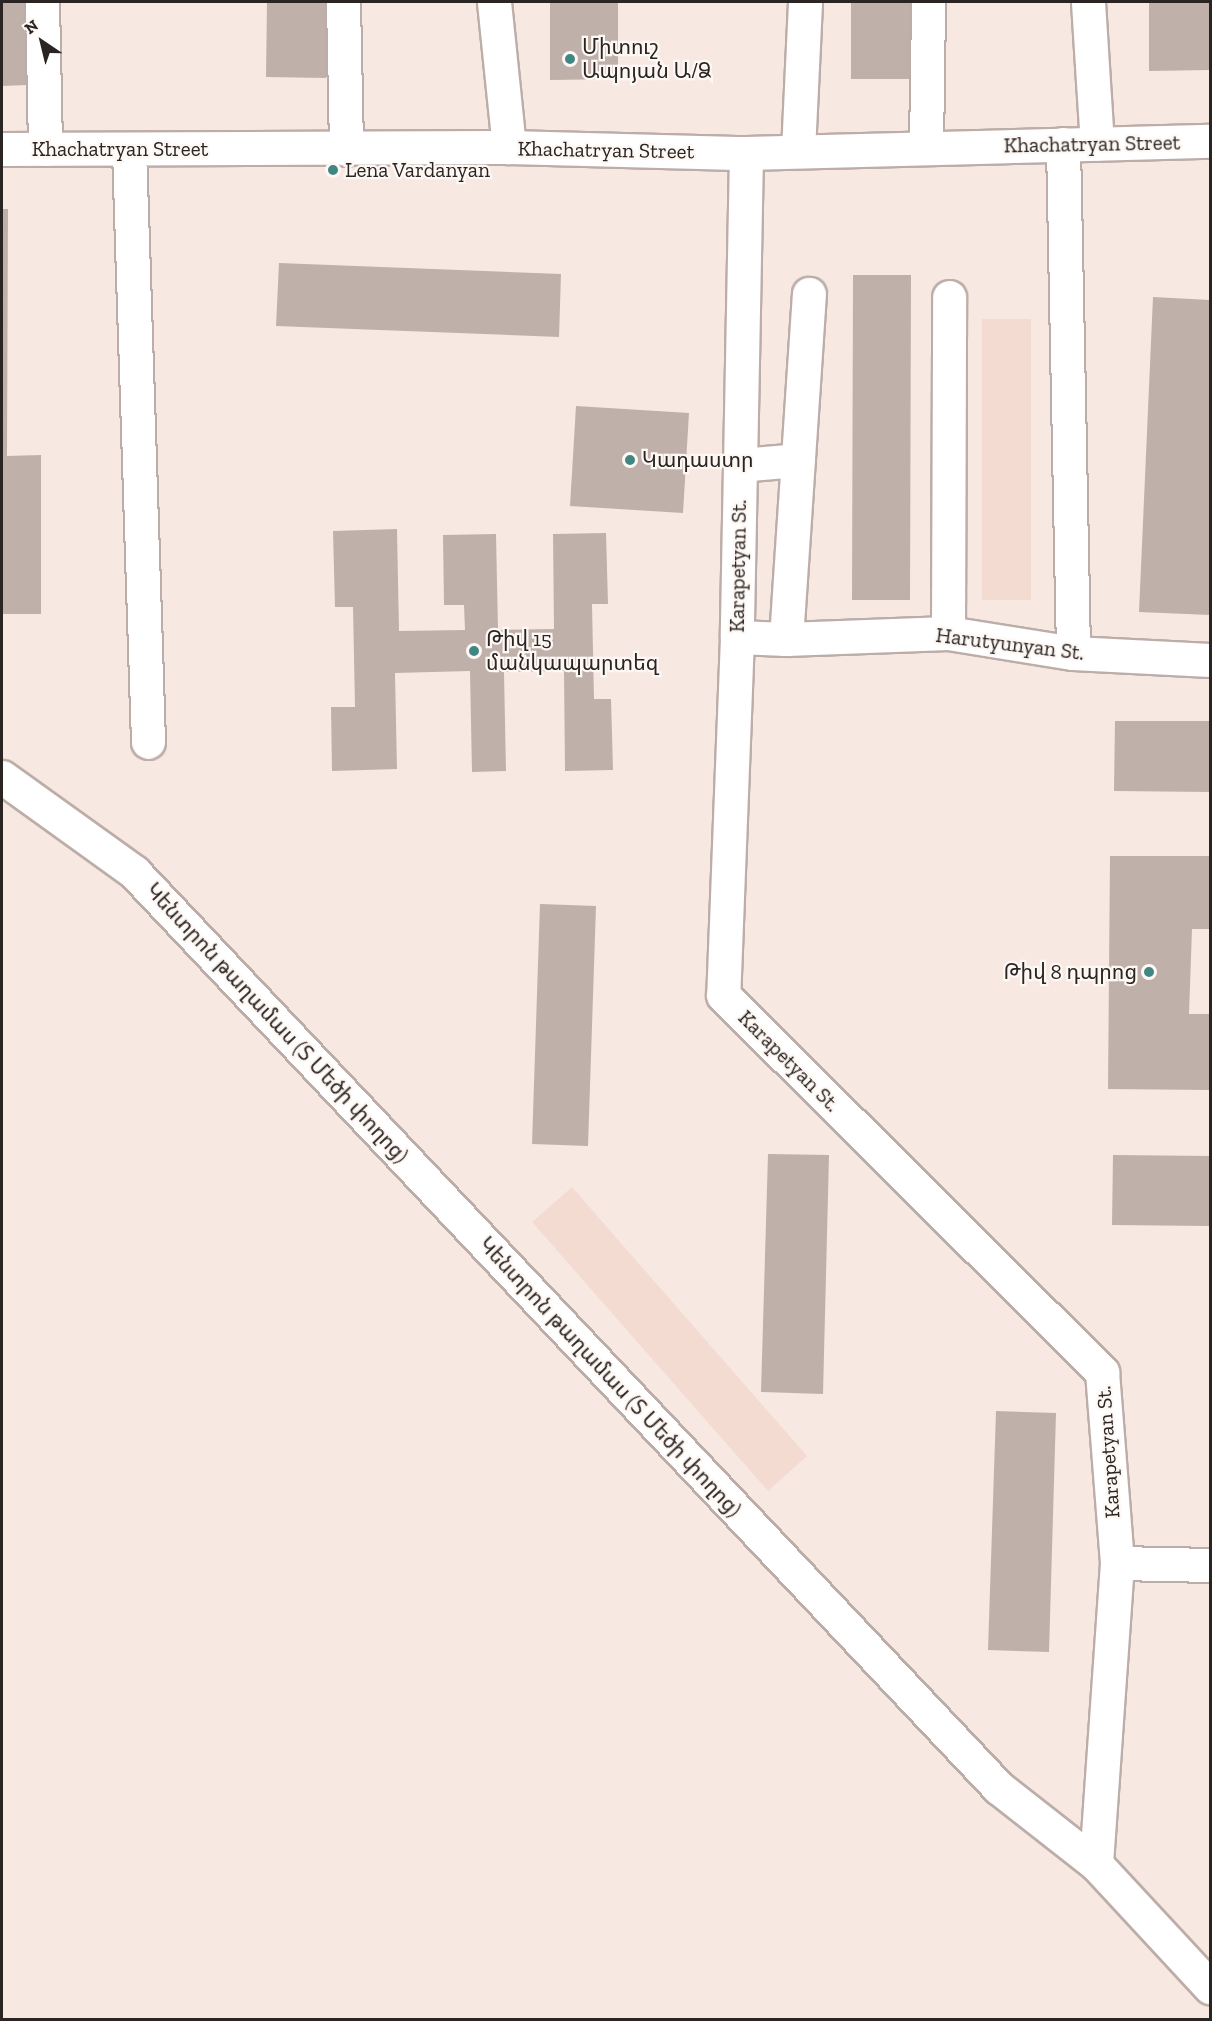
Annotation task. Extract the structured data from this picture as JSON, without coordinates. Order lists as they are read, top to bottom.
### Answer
{
  "streets": {
    "street": [
      "Khachatryan Street",
      "Karapetyan St.",
      "Harutyunyan St.",
      "Կենտրոն թաղամաս (Տ Մեծի փողոց)"
    ]
  },
  "crossings": [
    ["Khachatryan Street", "Karapetyan St."],
    ["Karapetyan St.", "Harutyunyan St."],
    ["Karapetyan St.", "Կենտրոն թաղամաս (Տ Մեծի փողոց)"]
  ],
  "places": [
    "Միտուշ Ապոյան Ա/Ձ",
    "Lena Vardanyan",
    "Կադաստր",
    "Թիվ 15 մանկապարտեզ",
    "Թիվ 8 դպրոց"
  ],
  "north": "top left"
}
